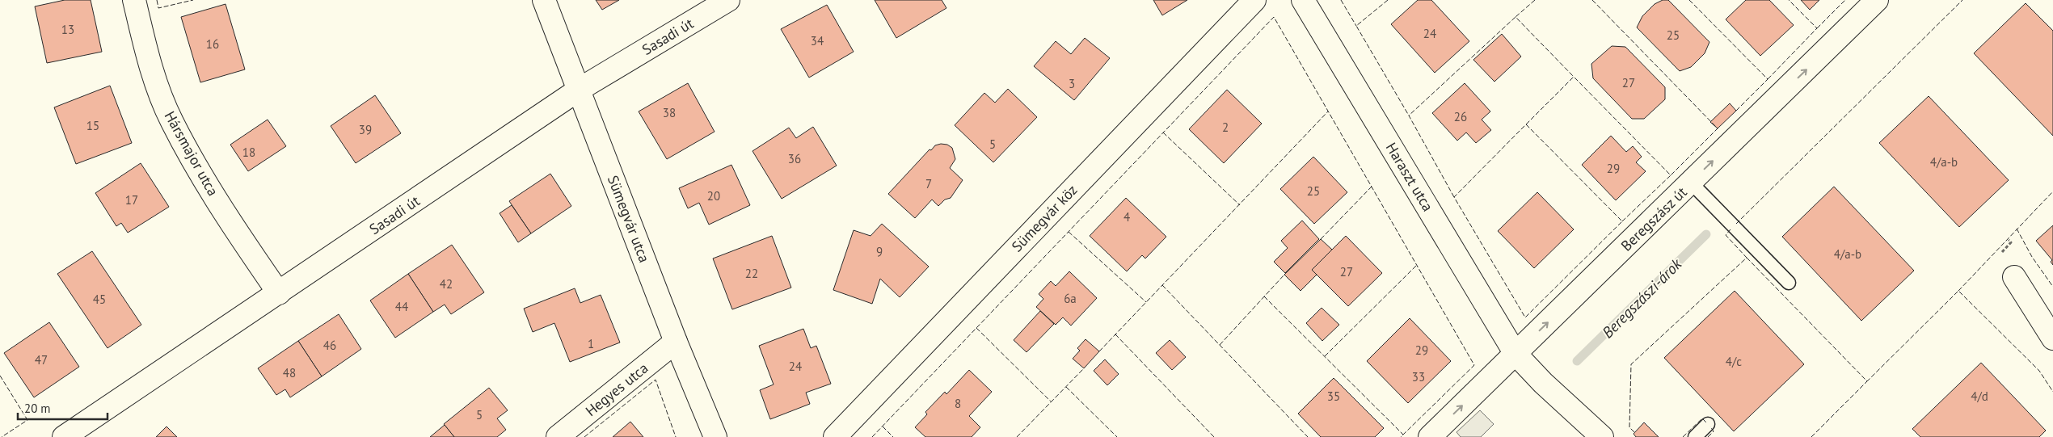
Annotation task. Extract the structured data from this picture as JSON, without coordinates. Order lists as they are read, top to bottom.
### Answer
{
  "streets": {
    "street": [
      "Sasadi út",
      "Hársmajor utca",
      "Haraszt utca",
      "Sümegvár köz",
      "Sümegvár utca",
      "Beregszász út",
      "Hegyes utca"
    ]
  },
  "crossings": [
    ["Sasadi út", "Hársmajor utca"],
    ["Sasadi út", "Sümegvár utca"],
    ["Haraszt utca", "Beregszász út"],
    ["Sümegvár utca", "Hegyes utca"]
  ],
  "one_way": ["Beregszász út"],
  "water": ["Beregszászi-árok"],
  "house_numbers": [
    "13",
    "24",
    "25",
    "34",
    "16",
    "27",
    "3",
    "38",
    "26",
    "15",
    "2",
    "39",
    "5",
    "18",
    "36",
    "4/a-b",
    "29",
    "7",
    "25",
    "20",
    "17",
    "4",
    "9",
    "4/a-b",
    "27",
    "22",
    "42",
    "6a",
    "45",
    "44",
    "1",
    "46",
    "29",
    "47",
    "4/c",
    "24",
    "48",
    "33",
    "35",
    "4/d",
    "8",
    "5"
  ],
  "scale_bar": "20 m"
}
